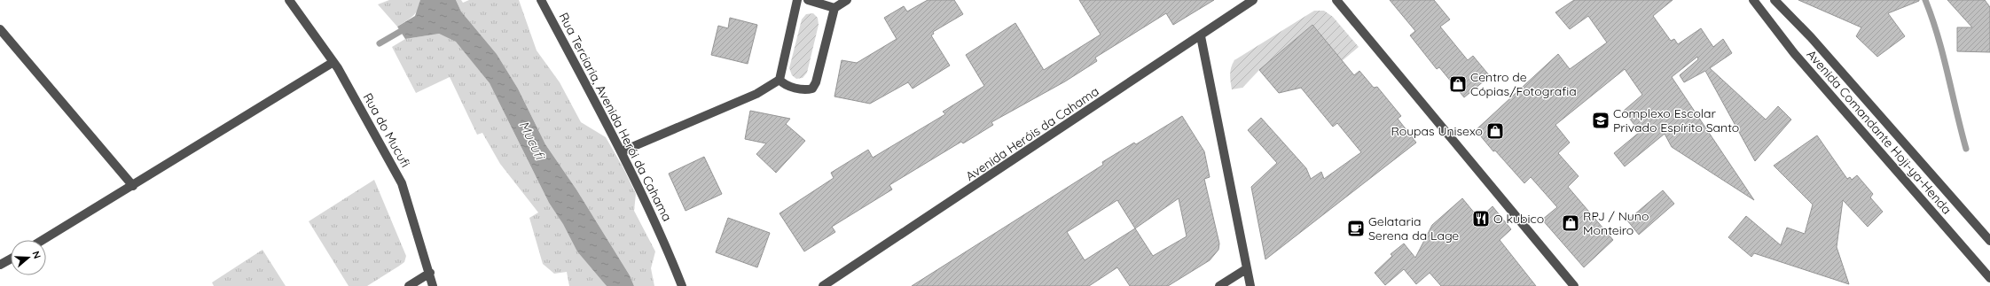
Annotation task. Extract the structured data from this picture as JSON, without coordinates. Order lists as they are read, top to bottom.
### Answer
{
  "streets": {
    "street": [
      "Rua Terciaria, Avenida Herói da Cahama",
      "Rua do Mucufi",
      "Avenida Comandante Hoji-ya-Henda",
      "Avenida Heróis da Cahama"
    ]
  },
  "water": ["Mucufi"],
  "places": {
    "shop": ["Centro de Cópias/Fotografia", "Roupas Unisexo", "RPJ / Nuno Monteiro"],
    "school or university": ["Complexo Escolar Privado Espírito Santo"],
    "restaurant": ["O kubico"],
    "cafe": ["Gelataria Serena da Lage"]
  },
  "north": "right"
}
